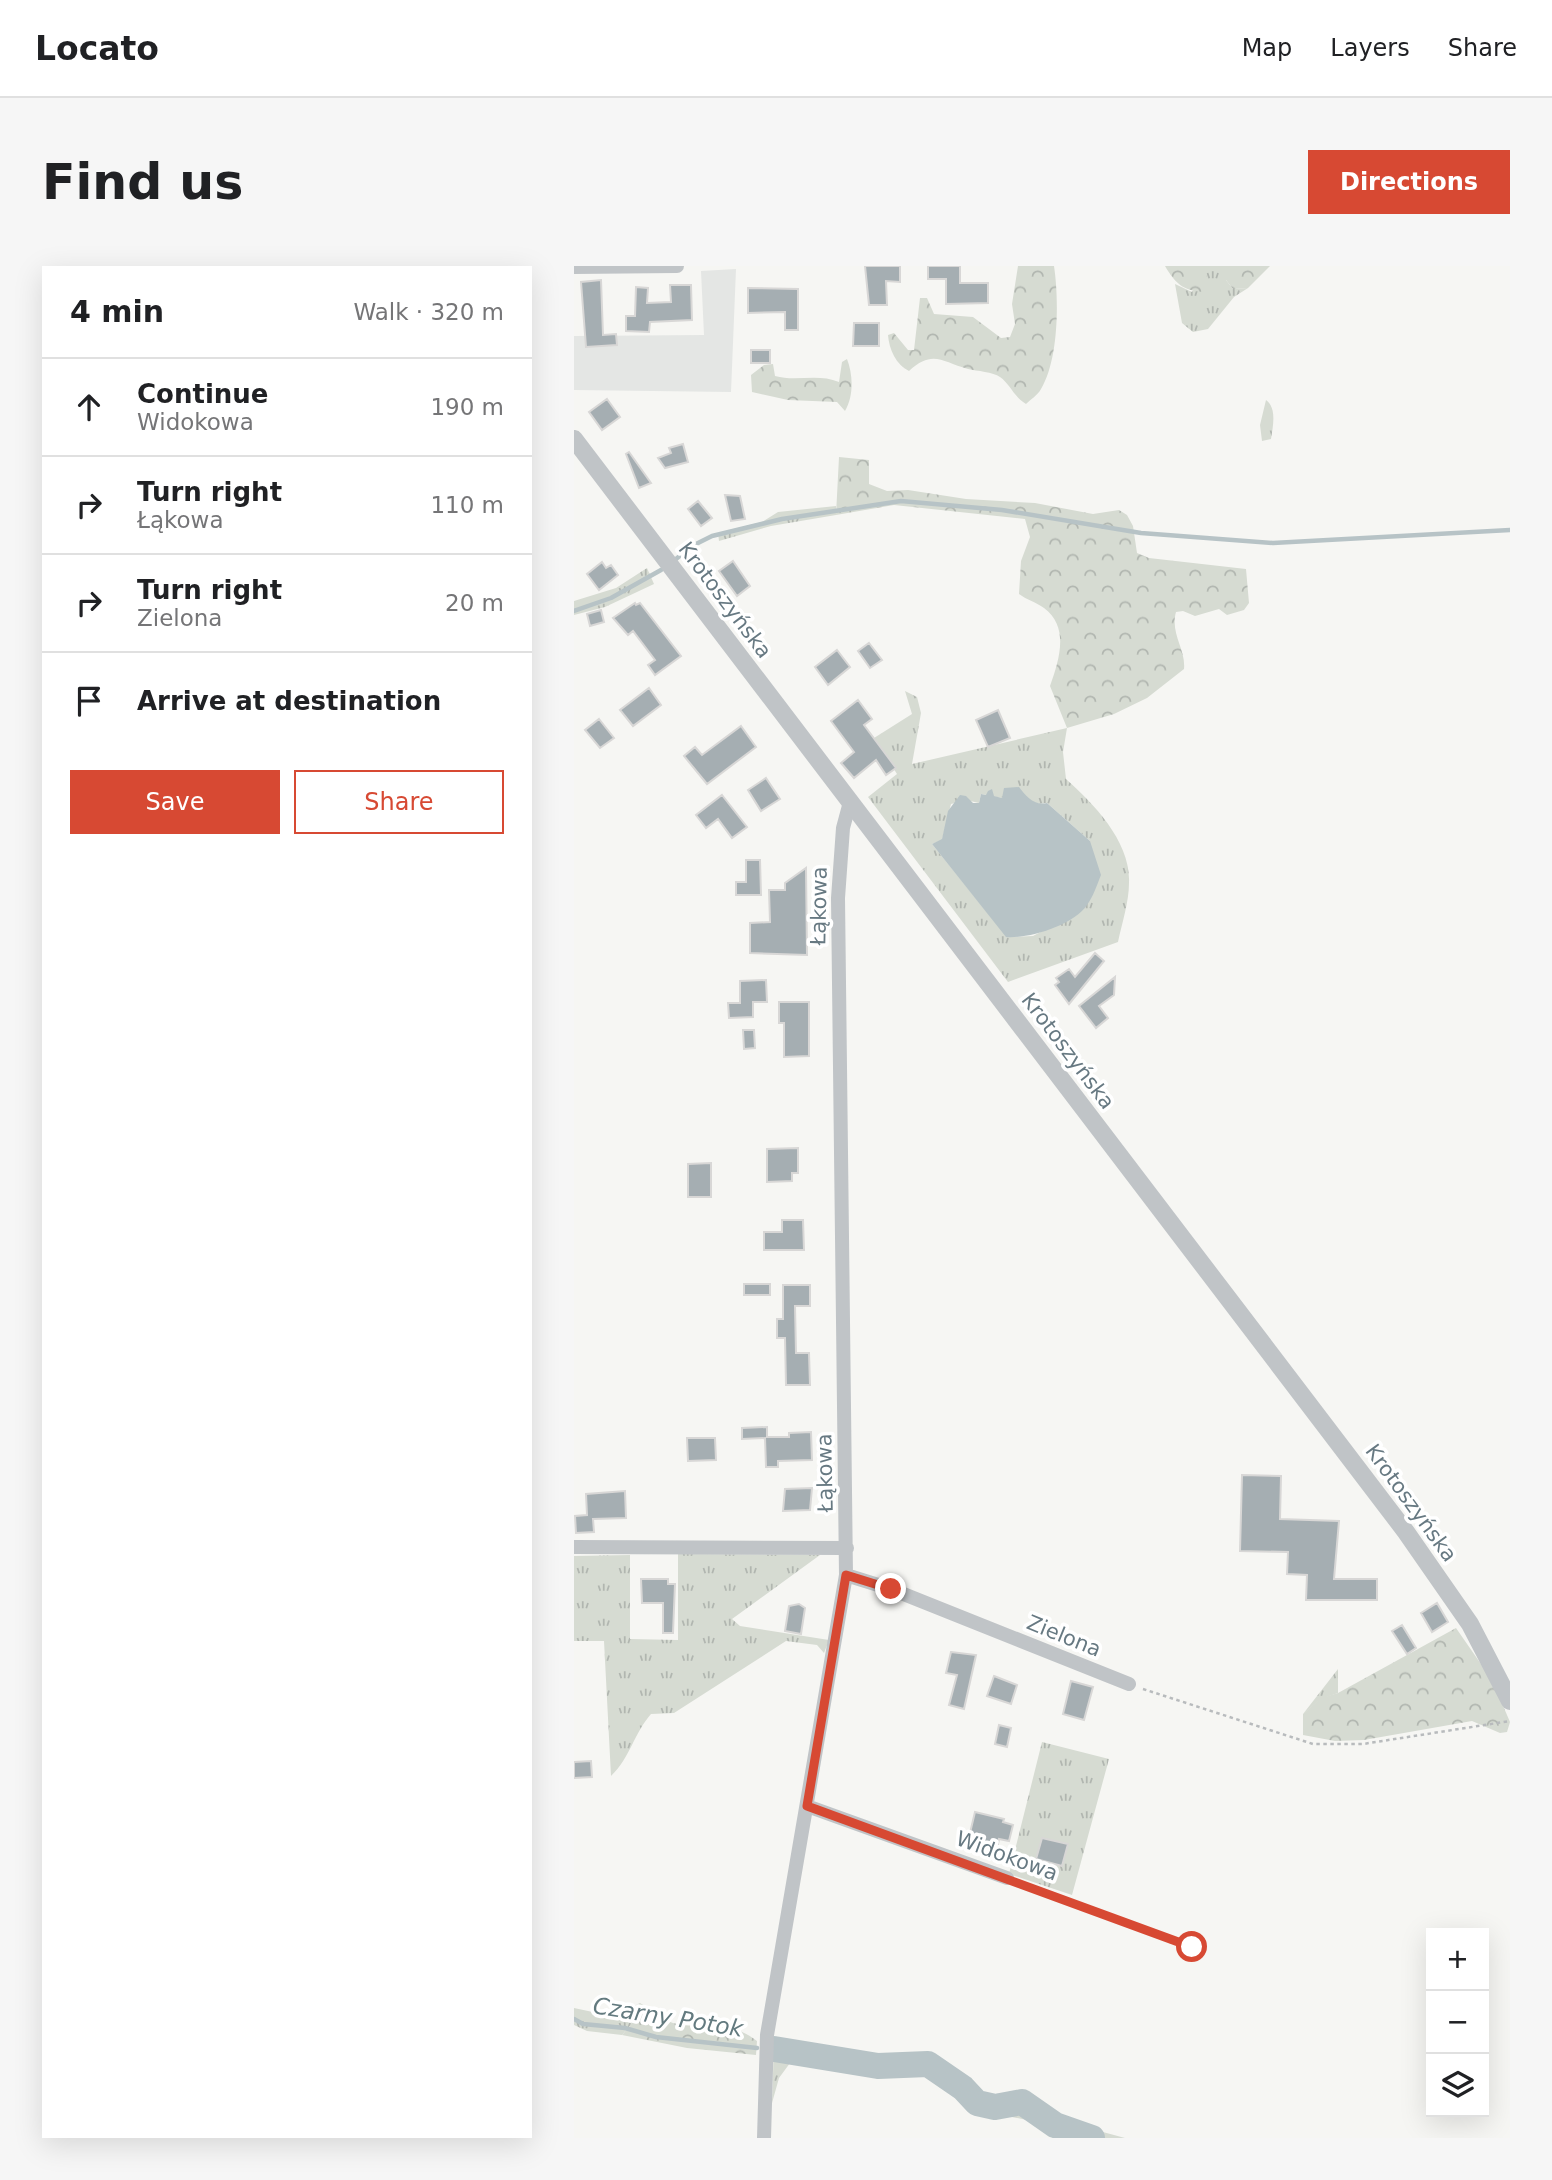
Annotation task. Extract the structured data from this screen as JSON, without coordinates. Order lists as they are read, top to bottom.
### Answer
{
  "streets": {
    "street": [
      "Krotoszyńska",
      "Łąkowa",
      "Zielona",
      "Widokowa"
    ]
  },
  "crossings": [
    ["Krotoszyńska", "Łąkowa"],
    ["Łąkowa", "Zielona"],
    ["Łąkowa", "Widokowa"]
  ],
  "water": ["Czarny Potok"],
  "page": {
    "header": "Locato",
    "nav": ["Map", "Layers", "Share"],
    "buttons": [
      "Directions",
      ["Save", "Share"]
    ],
    "title": "Find us",
    "heading": ["4 min", "Walk · 320 m"],
    "list": [
      ["Continue", "Widokowa", "190 m"],
      ["Turn right", "Łąkowa", "110 m"],
      ["Turn right", "Zielona", "20 m"],
      "Arrive at destination"
    ],
    "map_buttons": ["+", "−"]
  }
}
